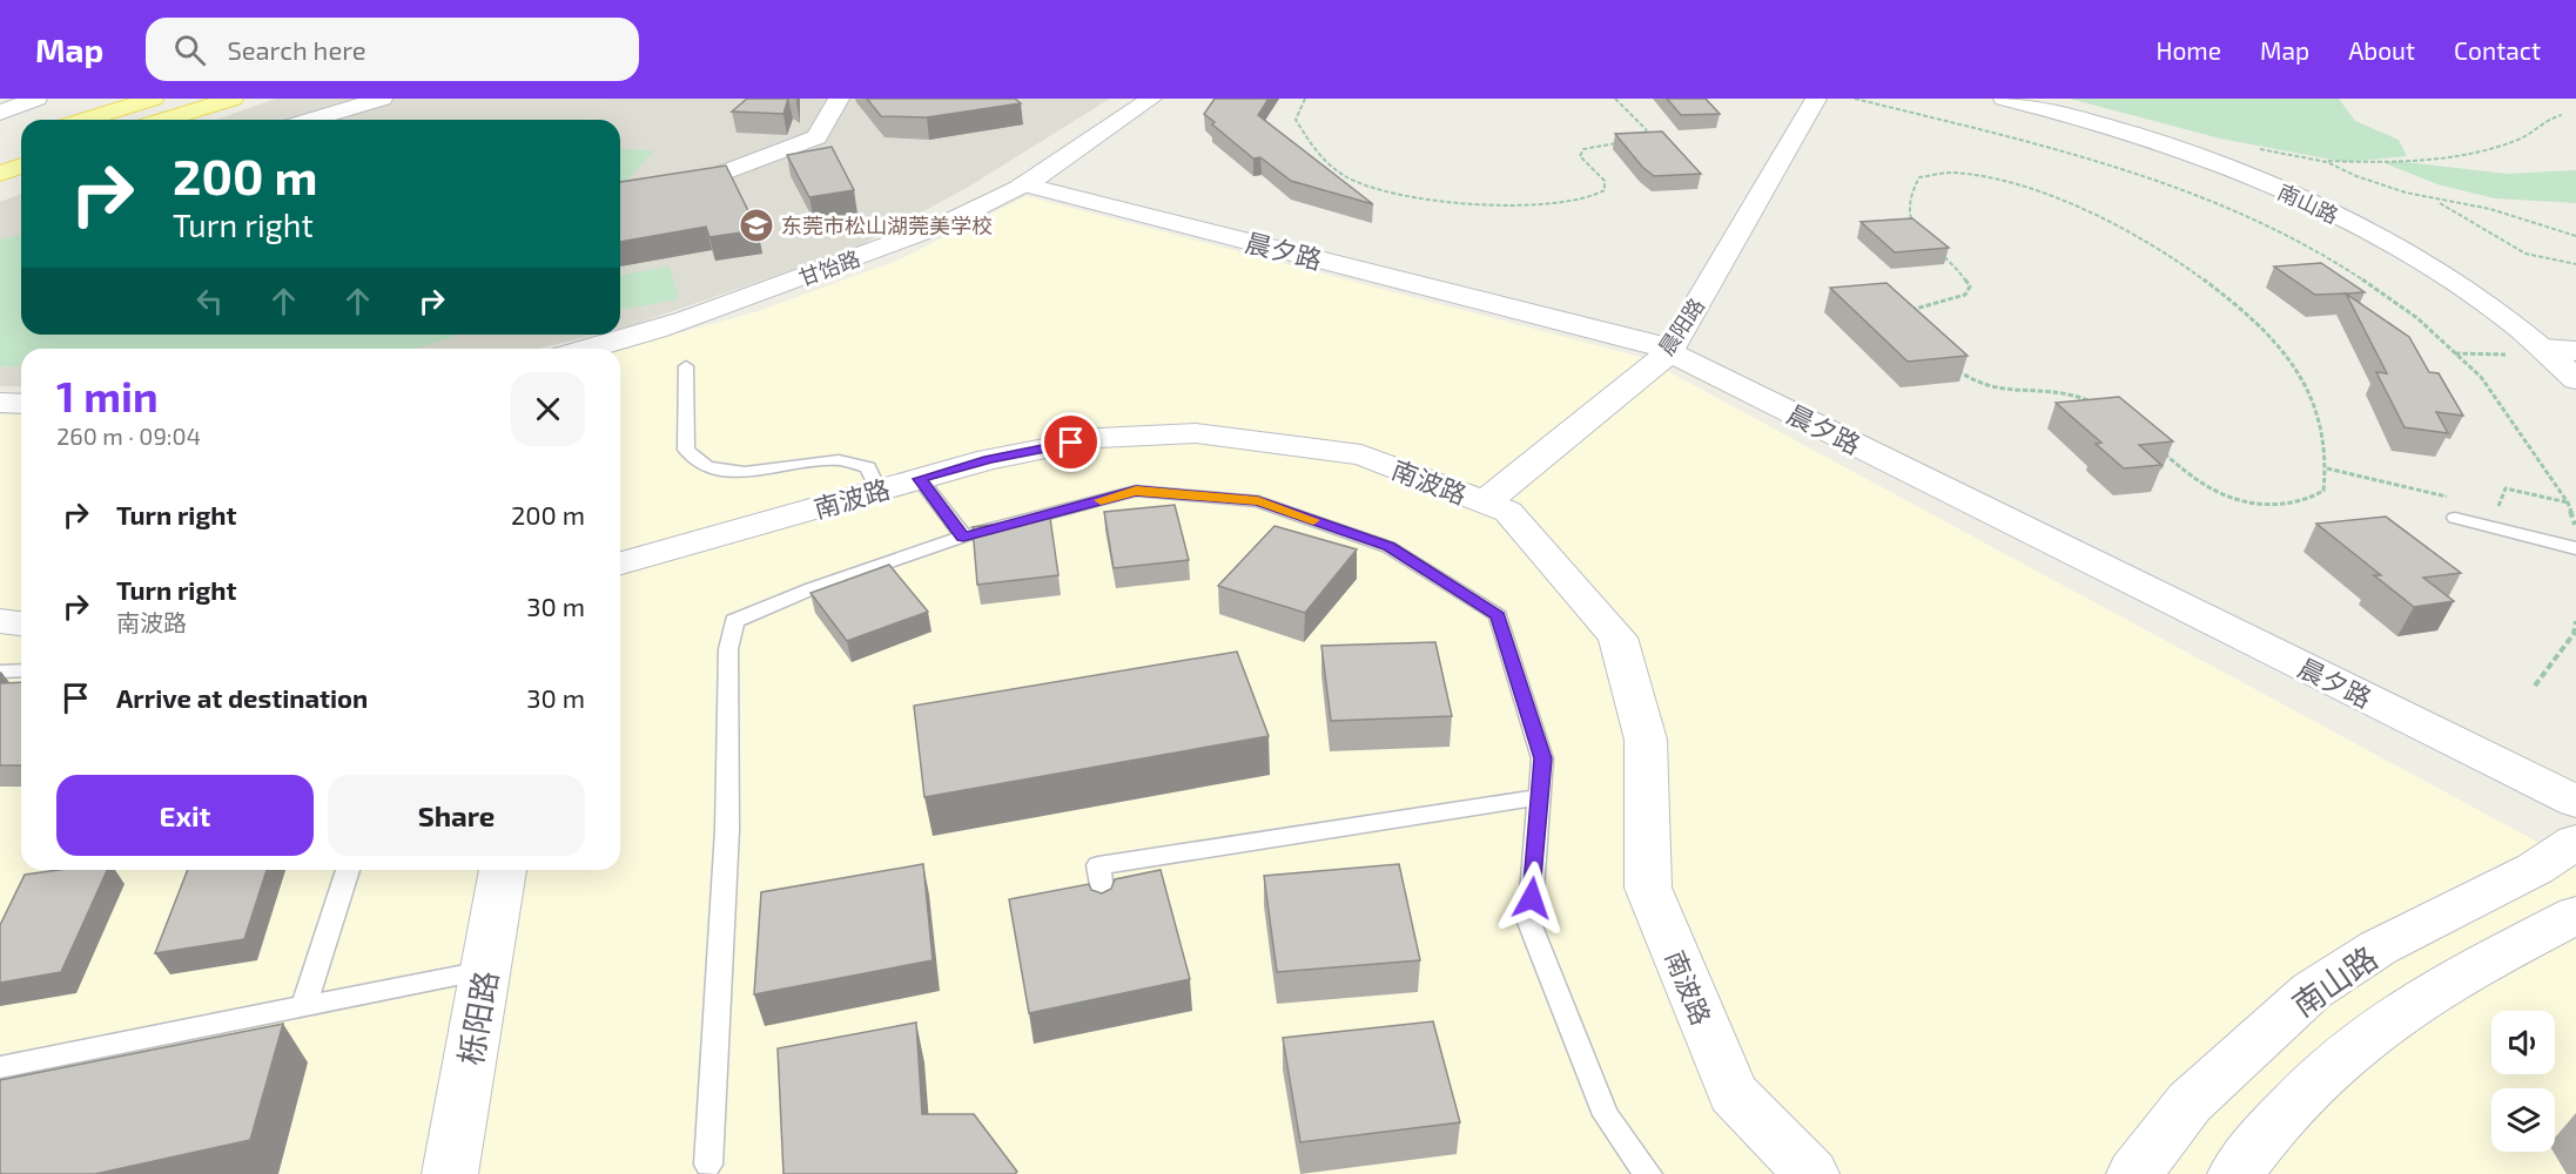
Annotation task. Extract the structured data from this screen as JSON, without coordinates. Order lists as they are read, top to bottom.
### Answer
{
  "streets": {
    "street": [
      "南山路",
      "晨夕路",
      "甘饴路",
      "晨阳路",
      "南波路",
      "栎阳路"
    ]
  },
  "crossings": [
    ["晨夕路", "甘饴路"],
    ["晨夕路", "晨阳路"],
    ["晨阳路", "南波路"]
  ],
  "places": {
    "school or university": ["东莞市松山湖莞美学校"]
  },
  "page": {
    "header": "Map",
    "search": "Search here",
    "nav": [
      "Home",
      "Map",
      "About",
      "Contact"
    ],
    "turn": ["200 m", "Turn right"],
    "heading": ["1 min", "260 m · 09:04"],
    "list": [
      {
        "name": "Turn right",
        "value": "200 m"
      },
      {
        "name": "Turn right",
        "note": "南波路",
        "value": "30 m"
      },
      {
        "name": "Arrive at destination",
        "value": "30 m"
      }
    ],
    "buttons": ["Exit", "Share"]
  }
}
